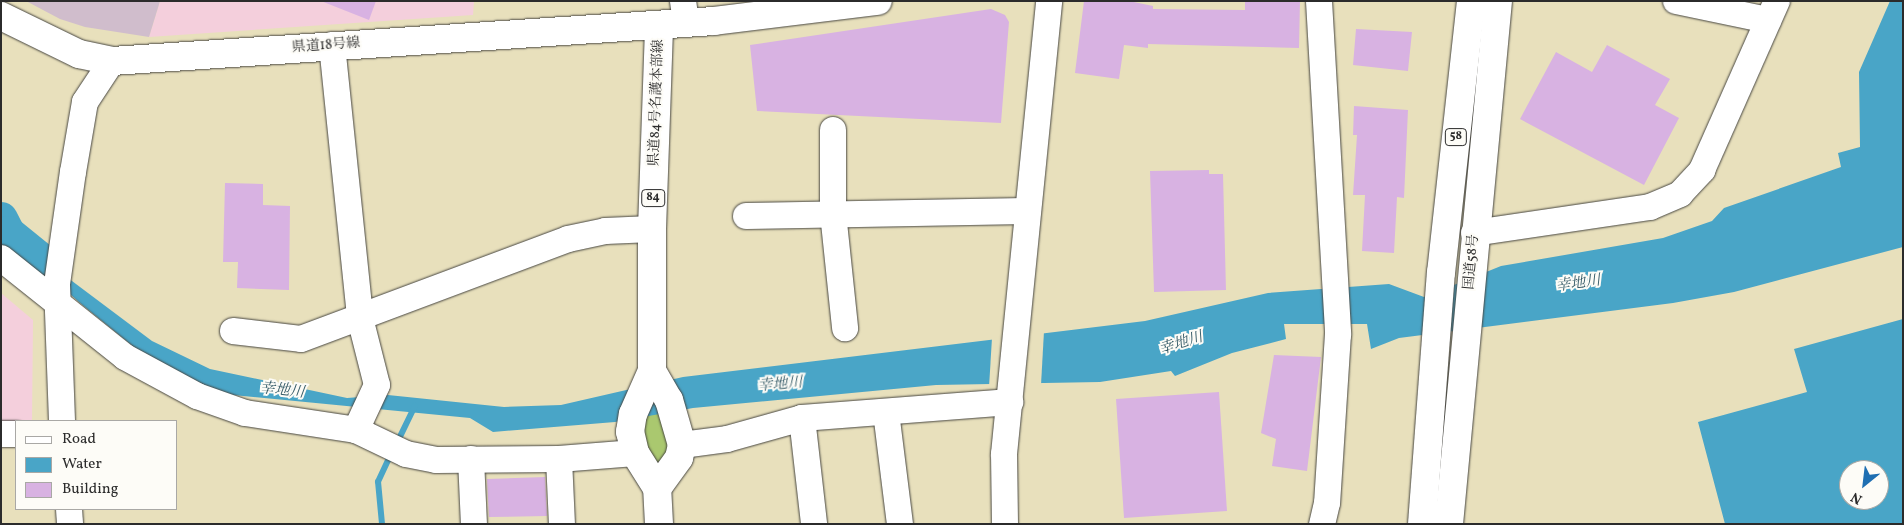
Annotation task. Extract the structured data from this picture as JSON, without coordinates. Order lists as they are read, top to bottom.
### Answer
{
  "streets": {
    "main road": [
      "県道18号線",
      "県道84号名護本部線",
      "58",
      "84",
      "国道58号"
    ]
  },
  "crossings": [
    ["県道18号線", "県道84号名護本部線"]
  ],
  "water": ["幸地川"],
  "legend": ["Road", "Water", "Building"],
  "north": "bottom left"
}
